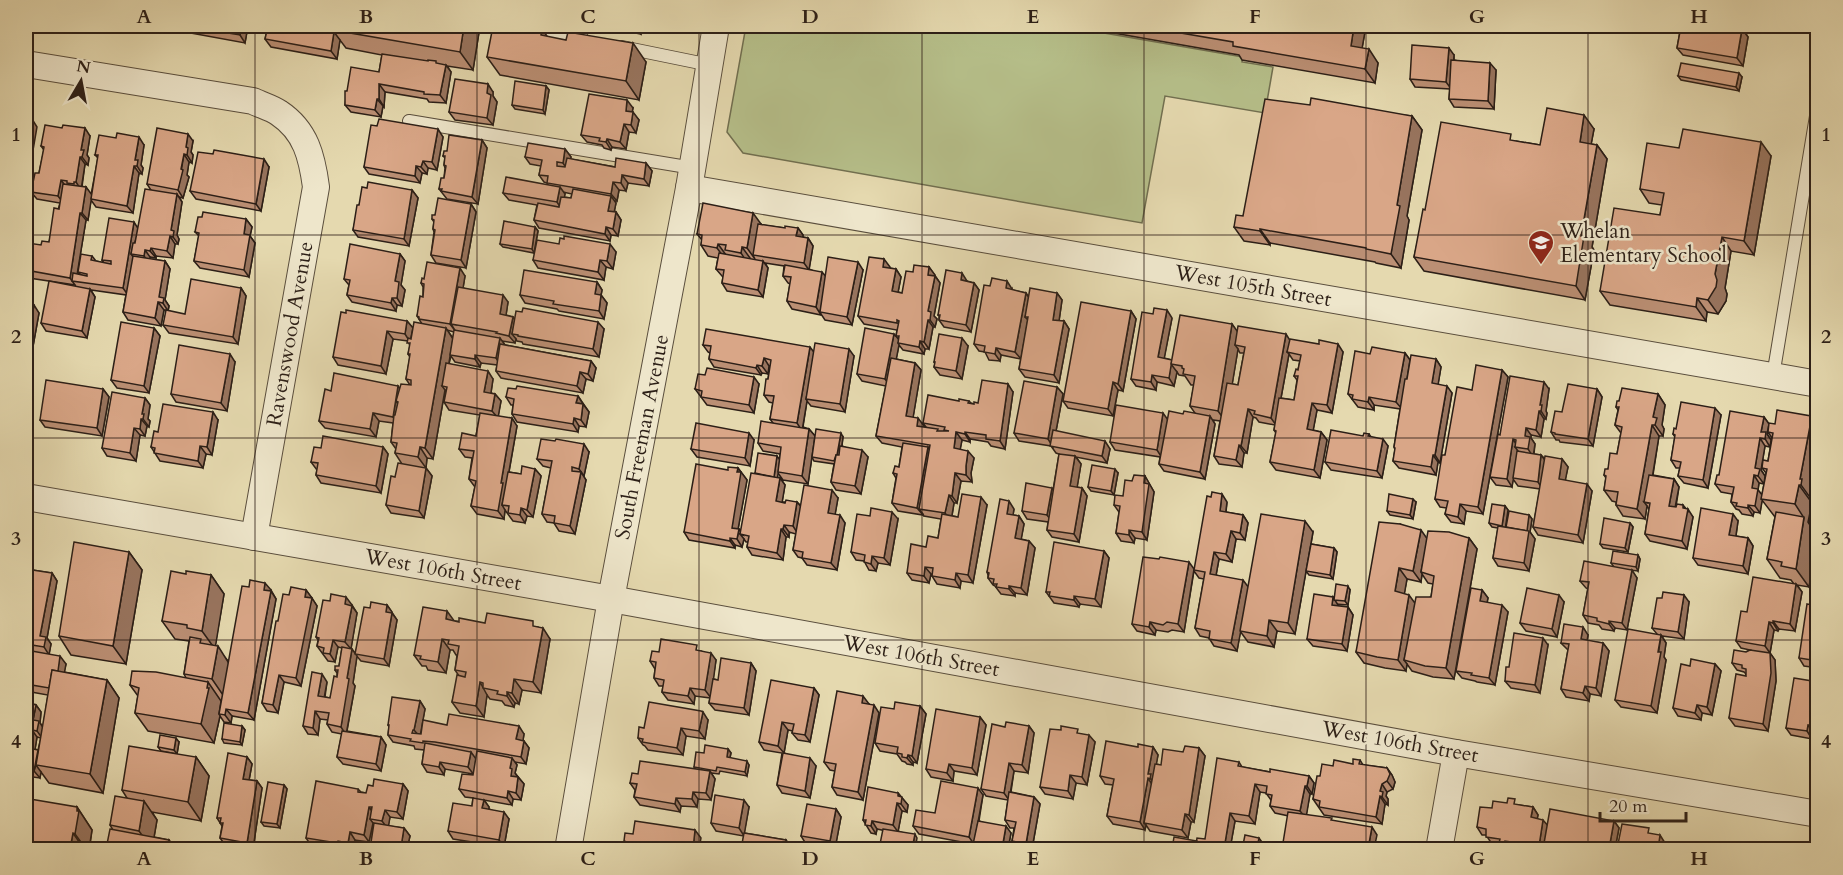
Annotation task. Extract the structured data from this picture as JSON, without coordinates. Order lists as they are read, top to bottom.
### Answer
{
  "streets": {
    "street": [
      "West 105th Street",
      "Ravenswood Avenue",
      "South Freeman Avenue",
      "West 106th Street"
    ]
  },
  "crossings": [
    ["West 105th Street", "South Freeman Avenue"],
    ["Ravenswood Avenue", "West 106th Street"],
    ["South Freeman Avenue", "West 106th Street"]
  ],
  "places": {
    "school or university": ["Whelan Elementary School"]
  },
  "scale_bar": "20 m",
  "north": "top",
  "grid": {
    "columns": [
      "A",
      "B",
      "C",
      "D",
      "E",
      "F",
      "G",
      "H"
    ],
    "rows": [
      "1",
      "2",
      "3",
      "4"
    ]
  }
}
